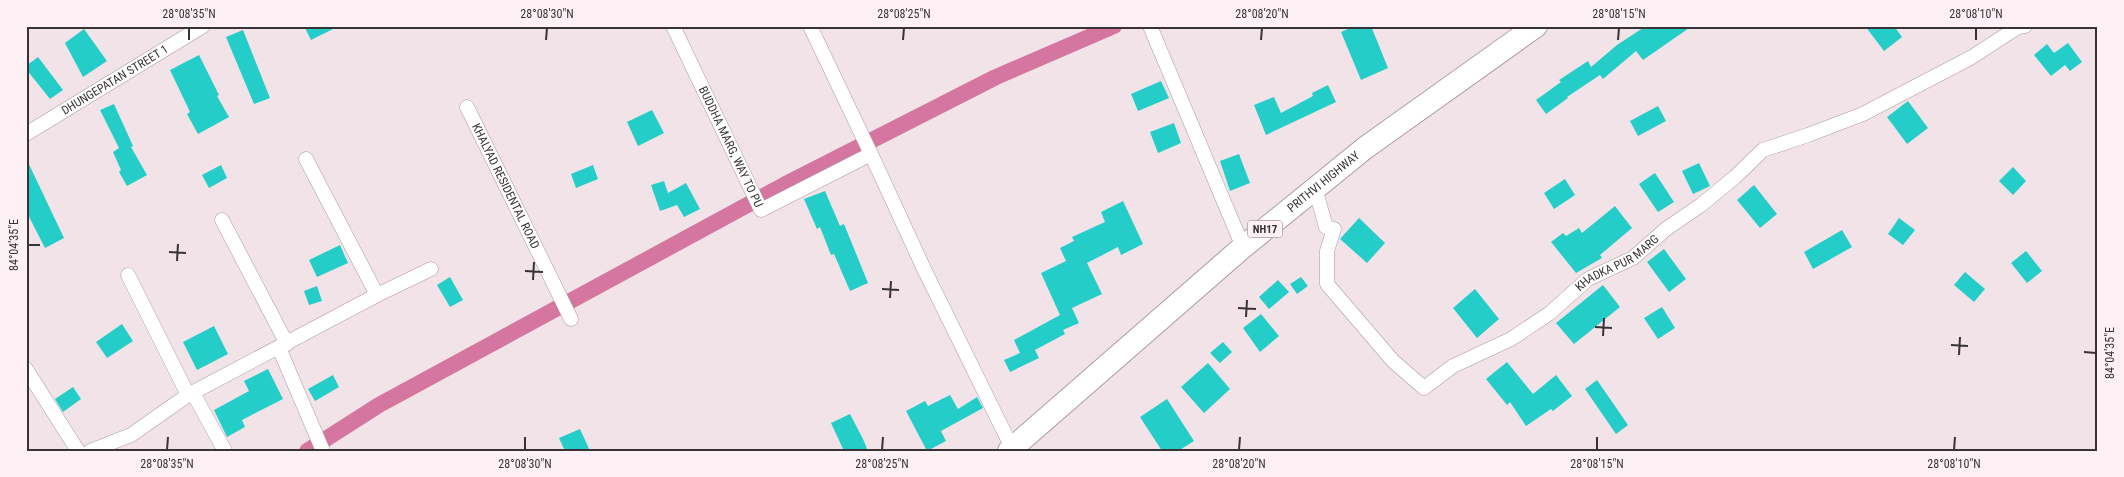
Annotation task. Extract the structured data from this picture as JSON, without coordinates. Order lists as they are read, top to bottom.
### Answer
{
  "streets": {
    "highway": ["PRITHVI HIGHWAY", "NH17"],
    "street": [
      "DHUNGEPATAN STREET 1",
      "BUDDHA MARG, WAY TO PU",
      "KHALYAD RESIDENTAL ROAD",
      "KHADKA PUR MARG"
    ]
  },
  "crossings": [
    ["PRITHVI HIGHWAY", "KHADKA PUR MARG"]
  ],
  "coordinates": [
    "28°08'35\"N",
    "28°08'30\"N",
    "28°08'25\"N",
    "28°08'20\"N",
    "28°08'15\"N",
    "28°08'10\"N",
    "84°04'35\"E"
  ]
}
